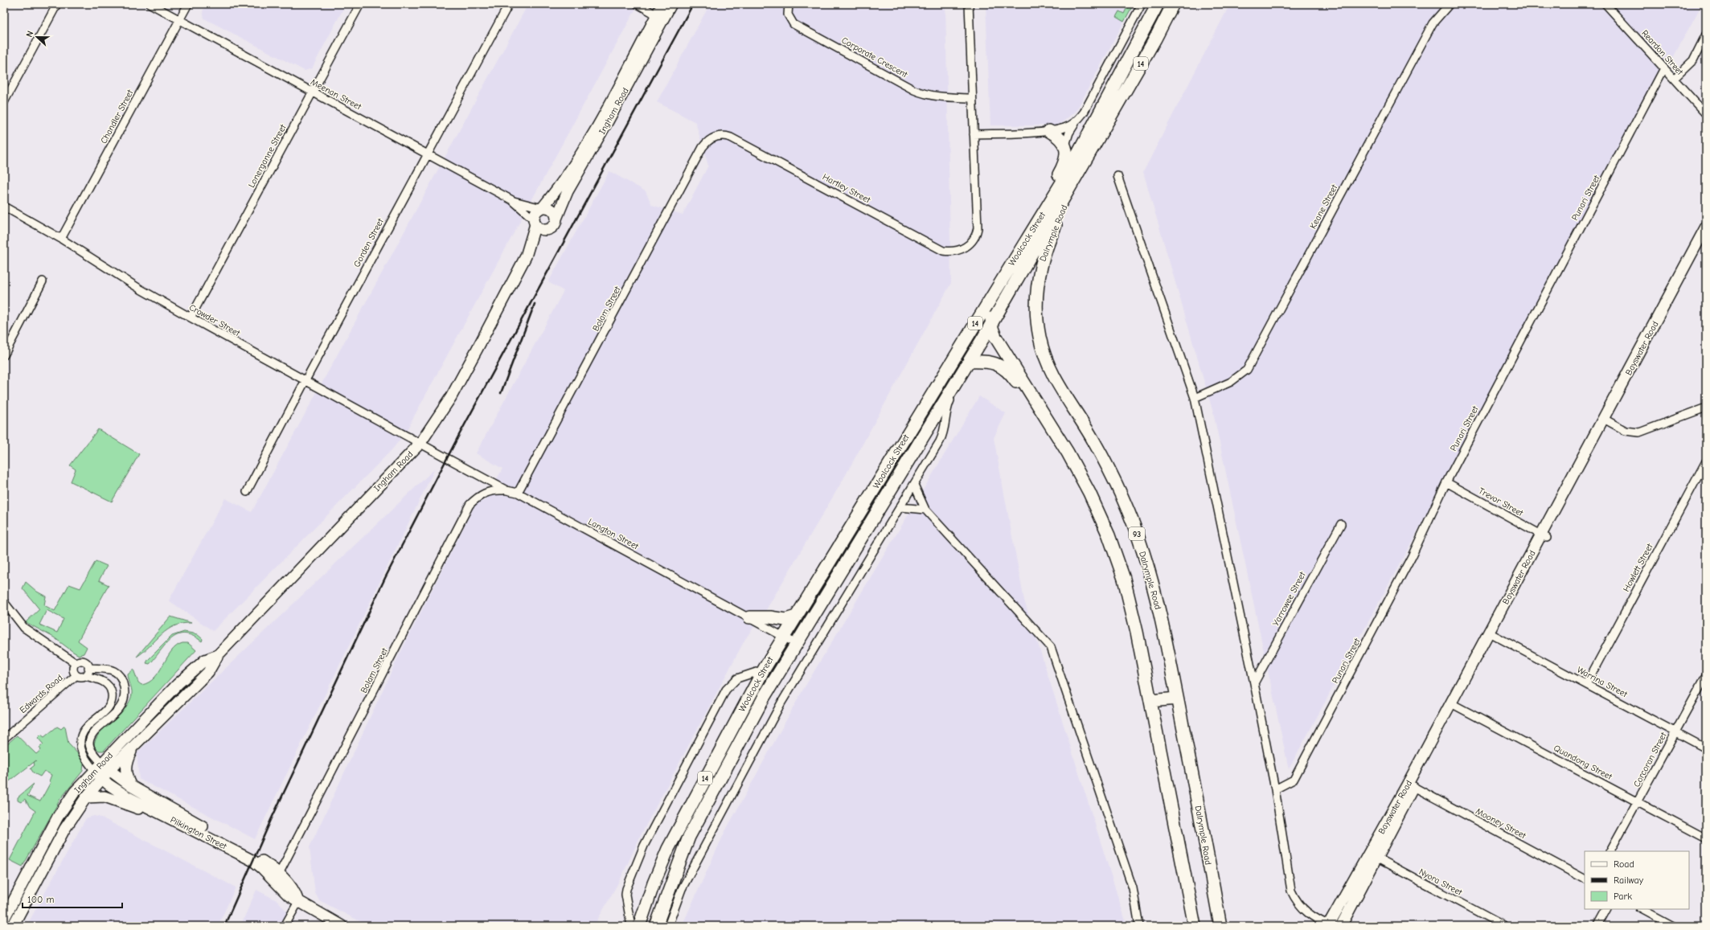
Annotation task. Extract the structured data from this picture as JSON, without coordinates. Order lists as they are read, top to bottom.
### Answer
{
  "streets": {
    "main road": [
      "14",
      "Ingham Road",
      "Dalrymple Road",
      "Woolcock Street",
      "Bayswater Road",
      "93",
      "Pilkington Street"
    ],
    "street": [
      "Reardon Street",
      "Corporate Crescent",
      "Meenan Street",
      "Chandler Street",
      "Lonerganne Street",
      "Hartley Street",
      "Punari Street",
      "Keane Street",
      "Gorden Street",
      "Bolam Street",
      "Crowder Street",
      "Trevor Street",
      "Langton Street",
      "Howlett Street",
      "Yarrowee Street",
      "Warrina Street",
      "Edwards Road",
      "Corcoran Street",
      "Quandong Street",
      "Mooney Street",
      "Nyora Street"
    ]
  },
  "crossings": [
    ["Reardon Street", "Punari Street"],
    ["Meenan Street", "Ingham Road"],
    ["Meenan Street", "Chandler Street"],
    ["Meenan Street", "Lonerganne Street"],
    ["Meenan Street", "Gorden Street"],
    ["Ingham Road", "Crowder Street"],
    ["Ingham Road", "Langton Street"],
    ["Ingham Road", "Pilkington Street"],
    ["Chandler Street", "Crowder Street"],
    ["Lonerganne Street", "Crowder Street"],
    ["Hartley Street", "Bolam Street"],
    ["Punari Street", "Trevor Street"],
    ["Dalrymple Road", "Woolcock Street"],
    ["Woolcock Street", "Langton Street"],
    ["Gorden Street", "Crowder Street"],
    ["Bolam Street", "Langton Street"],
    ["Bolam Street", "Pilkington Street"],
    ["Crowder Street", "Langton Street"],
    ["Bayswater Road", "Trevor Street"],
    ["Bayswater Road", "Warrina Street"],
    ["Bayswater Road", "Quandong Street"],
    ["Bayswater Road", "Mooney Street"],
    ["Bayswater Road", "Nyora Street"],
    ["Howlett Street", "Warrina Street"],
    ["Warrina Street", "Corcoran Street"],
    ["Corcoran Street", "Quandong Street"]
  ],
  "legend": ["Road", "Railway", "Park"],
  "scale_bar": "100 m",
  "north": "left"
}
